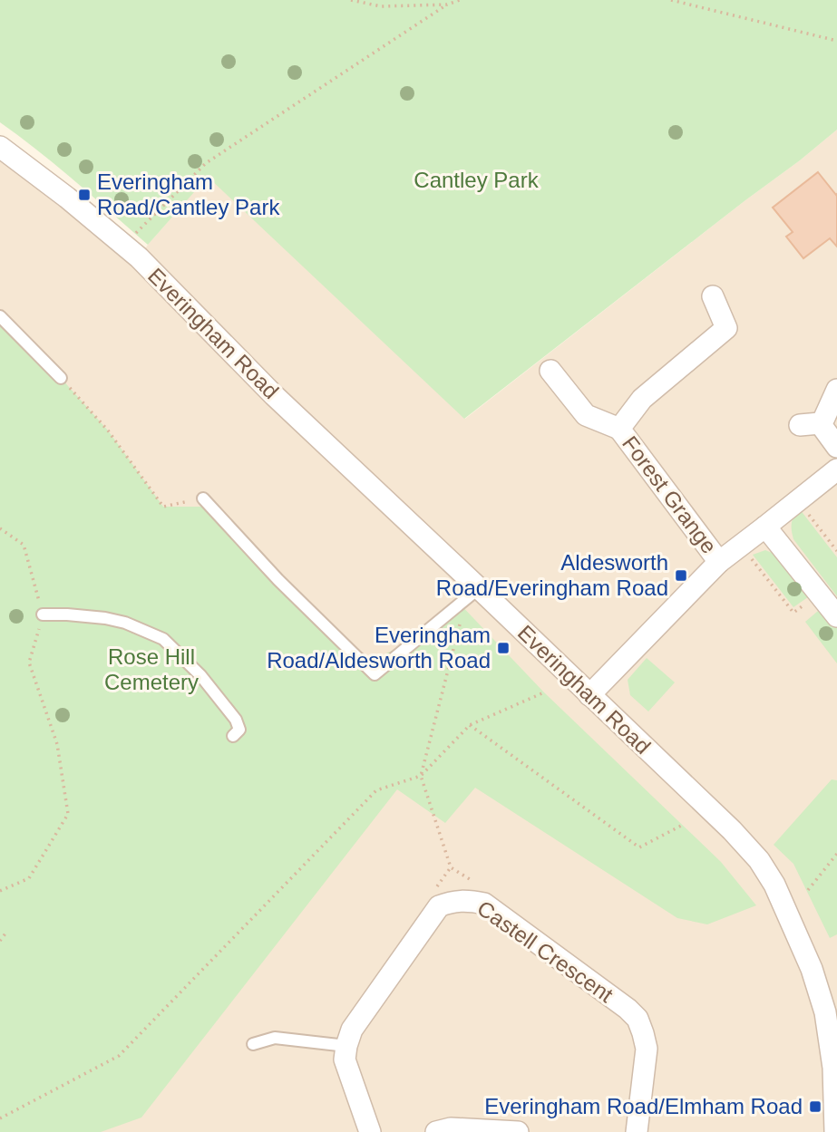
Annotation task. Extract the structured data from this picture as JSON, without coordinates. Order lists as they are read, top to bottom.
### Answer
{
  "streets": {
    "street": ["Everingham Road", "Forest Grange", "Castell Crescent"]
  },
  "parks": ["Cantley Park", "Rose Hill Cemetery"],
  "places": {
    "transit": [
      "Everingham Road/Cantley Park",
      "Aldesworth Road/Everingham Road",
      "Everingham Road/Aldesworth Road",
      "Everingham Road/Elmham Road"
    ]
  }
}
